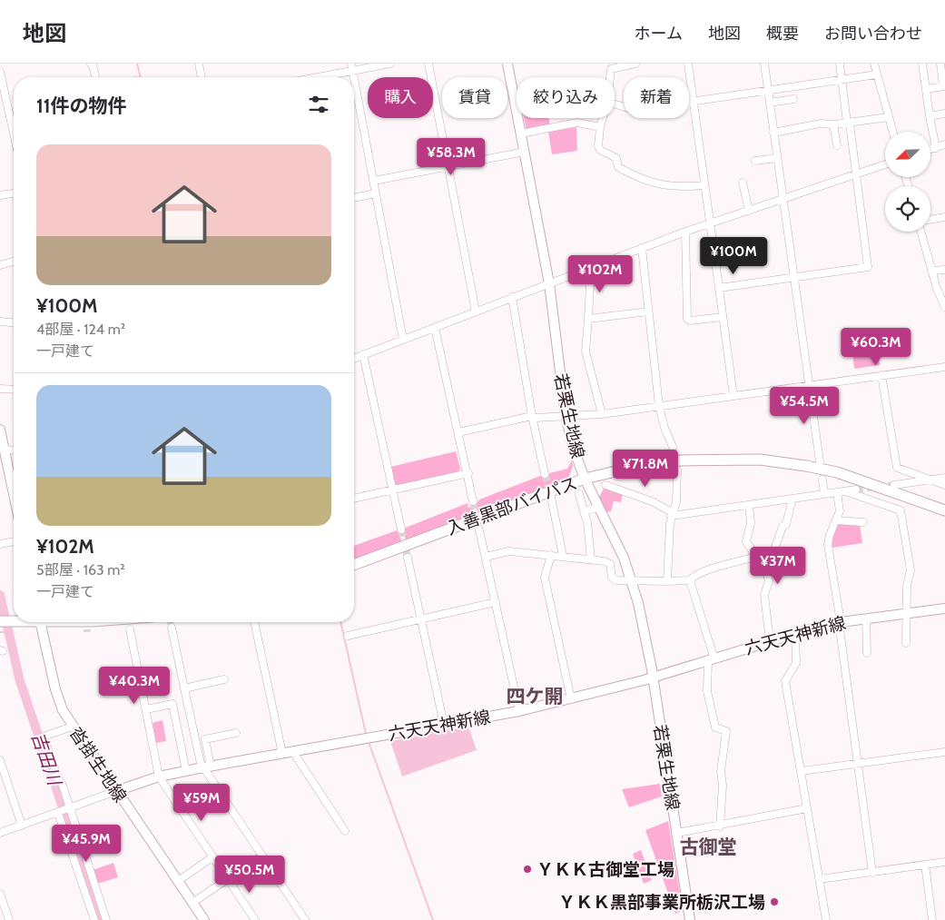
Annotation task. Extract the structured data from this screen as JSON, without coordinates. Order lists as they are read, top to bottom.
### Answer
{
  "streets": {
    "highway": ["入善黒部バイパス"],
    "main road": ["若栗生地線", "六天天神新線", "沓掛生地線"]
  },
  "crossings": [
    ["若栗生地線", "入善黒部バイパス"],
    ["若栗生地線", "六天天神新線"],
    ["六天天神新線", "沓掛生地線"]
  ],
  "districts": ["四ケ開", "古御堂"],
  "water": ["吉田川"],
  "places": ["ＹＫＫ古御堂工場", "ＹＫＫ黒部事業所栃沢工場"],
  "north": "bottom left",
  "page": {
    "header": "地図",
    "nav": [
      "ホーム",
      "地図",
      "概要",
      "お問い合わせ"
    ],
    "chip": [
      "購入",
      "賃貸",
      "絞り込み",
      "新着"
    ],
    "heading": "11件の物件",
    "list": [
      {
        "name": "¥100M",
        "note": "4部屋 · 124 m² · 一戸建て"
      },
      {
        "name": "¥102M",
        "note": "5部屋 · 163 m² · 一戸建て"
      }
    ],
    "price": [
      "¥58.3M",
      "¥100M",
      "¥102M",
      "¥60.3M",
      "¥54.5M",
      "¥71.8M",
      "¥37M",
      "¥40.3M",
      "¥59M",
      "¥45.9M",
      "¥50.5M"
    ]
  }
}
